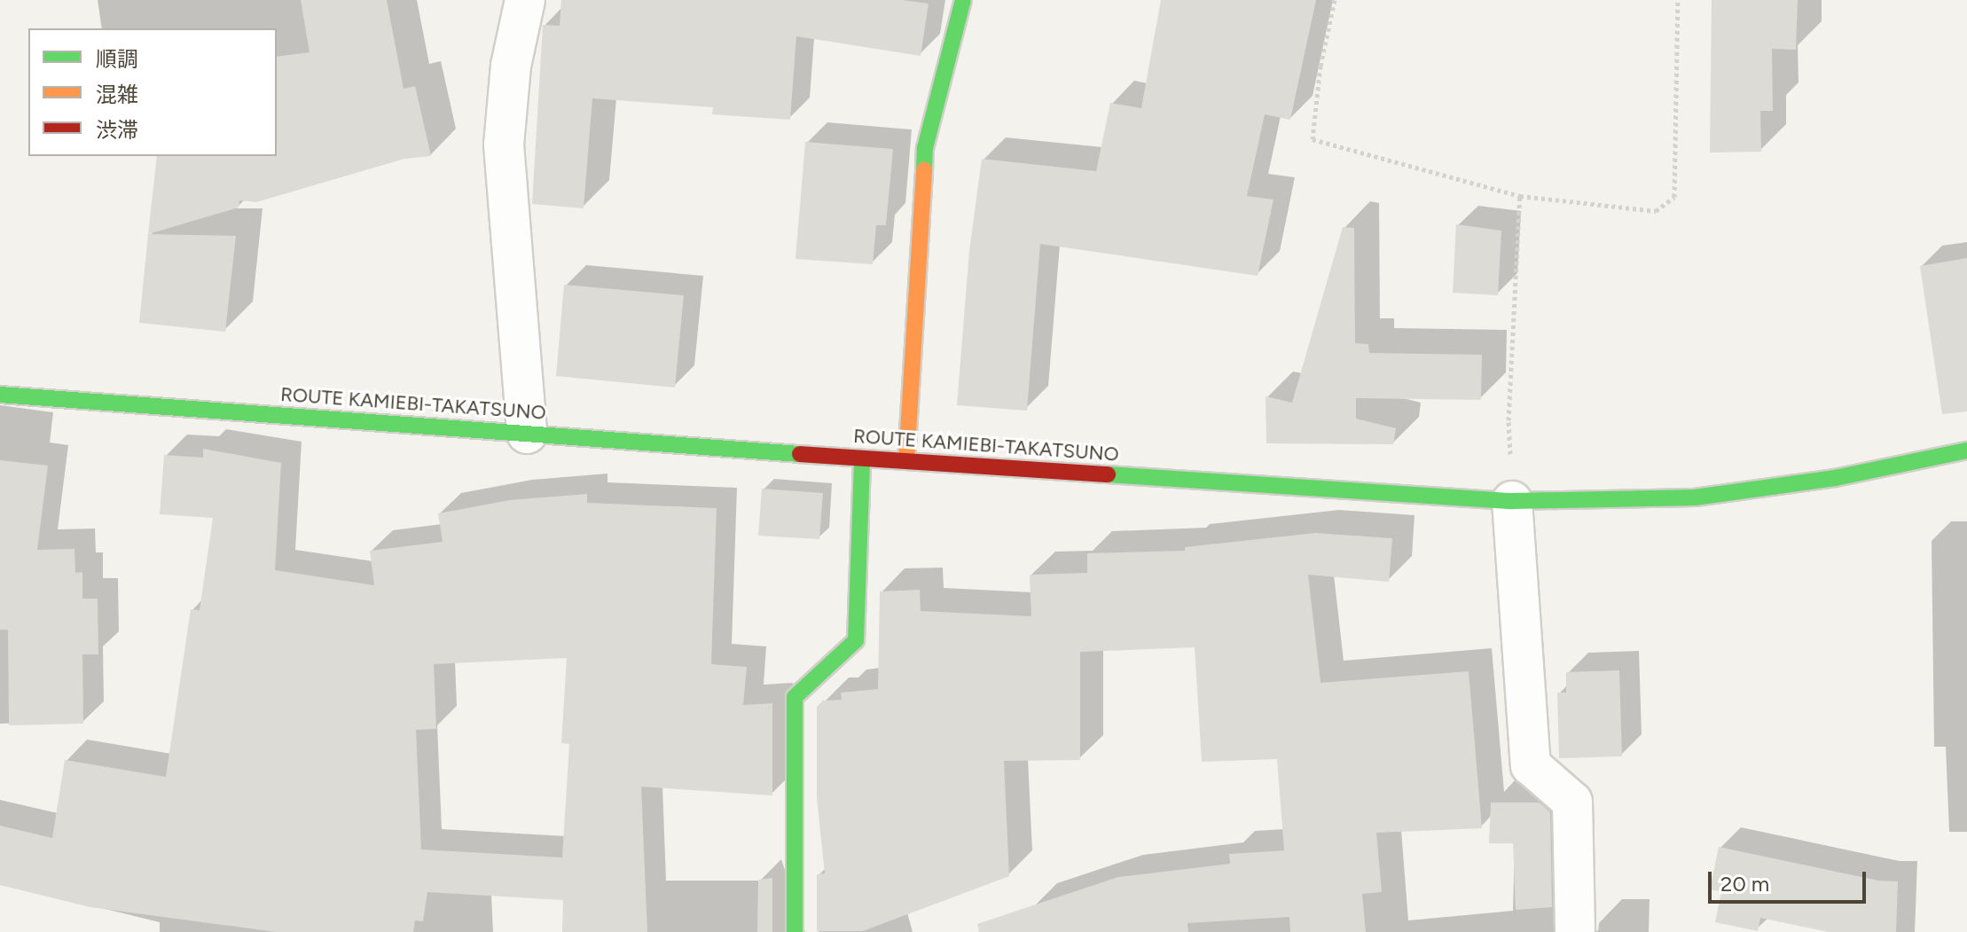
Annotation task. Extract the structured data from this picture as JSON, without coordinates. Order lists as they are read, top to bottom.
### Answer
{
  "streets": {
    "main road": ["ROUTE KAMIEBI-TAKATSUNO"]
  },
  "legend": ["順調", "混雑", "渋滞"],
  "scale_bar": "20 m"
}
